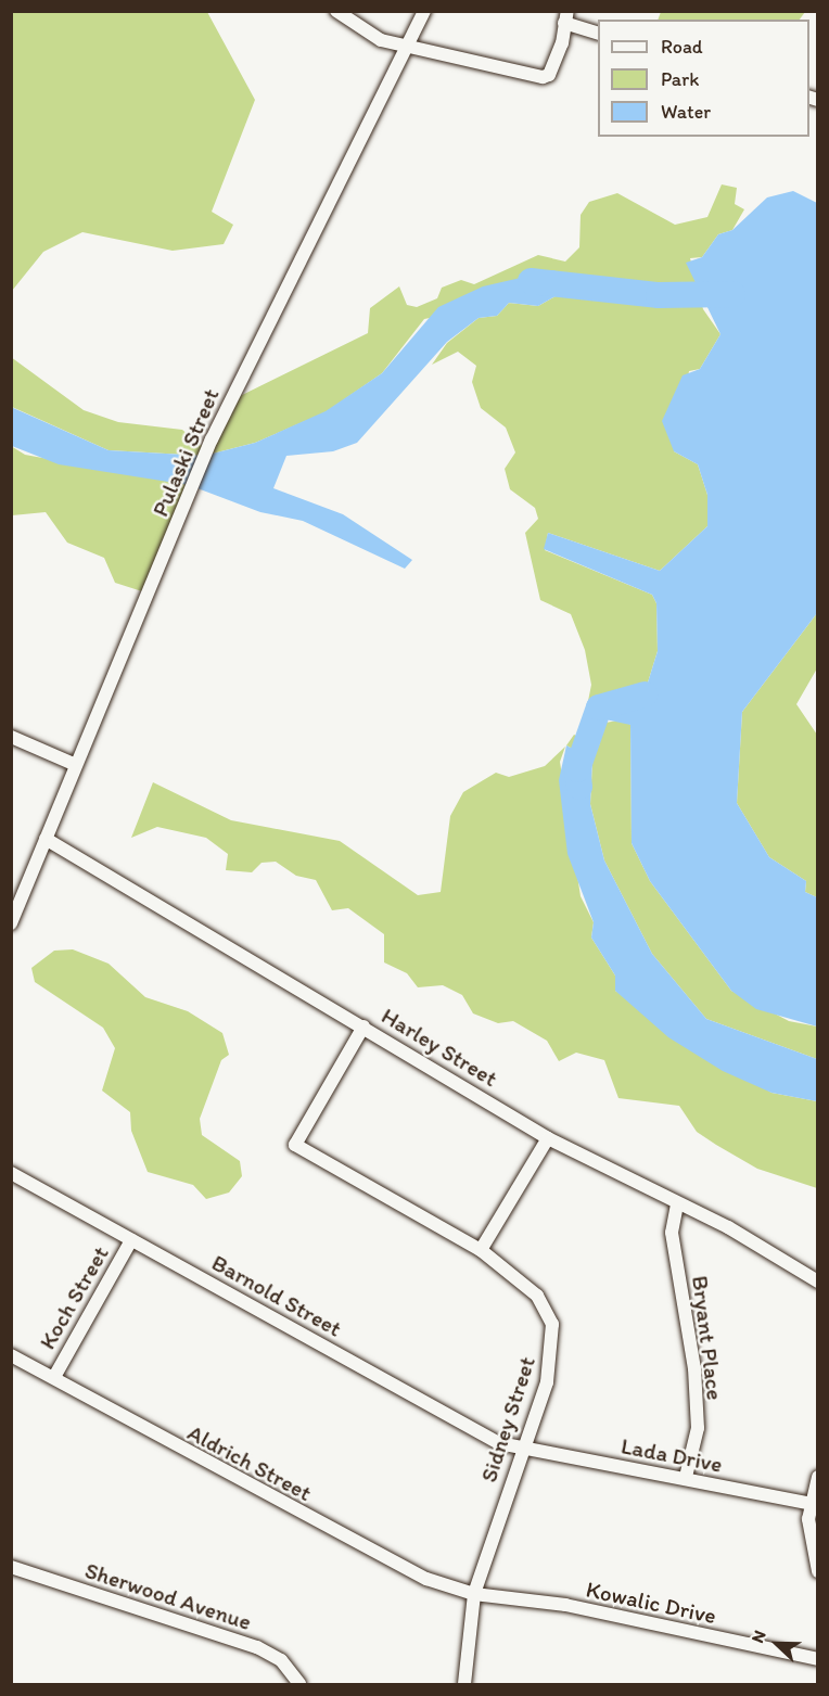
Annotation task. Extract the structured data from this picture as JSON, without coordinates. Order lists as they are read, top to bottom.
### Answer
{
  "streets": {
    "street": [
      "Pulaski Street",
      "Harley Street",
      "Barnold Street",
      "Koch Street",
      "Bryant Place",
      "Sidney Street",
      "Lada Drive",
      "Aldrich Street",
      "Sherwood Avenue",
      "Kowalic Drive"
    ]
  },
  "crossings": [
    ["Pulaski Street", "Harley Street"],
    ["Harley Street", "Bryant Place"],
    ["Harley Street", "Sidney Street"],
    ["Barnold Street", "Koch Street"],
    ["Barnold Street", "Sidney Street"],
    ["Barnold Street", "Lada Drive"],
    ["Koch Street", "Aldrich Street"],
    ["Bryant Place", "Lada Drive"],
    ["Sidney Street", "Lada Drive"],
    ["Sidney Street", "Aldrich Street"],
    ["Sidney Street", "Kowalic Drive"],
    ["Aldrich Street", "Kowalic Drive"]
  ],
  "legend": ["Road", "Park", "Water"],
  "north": "left"
}
